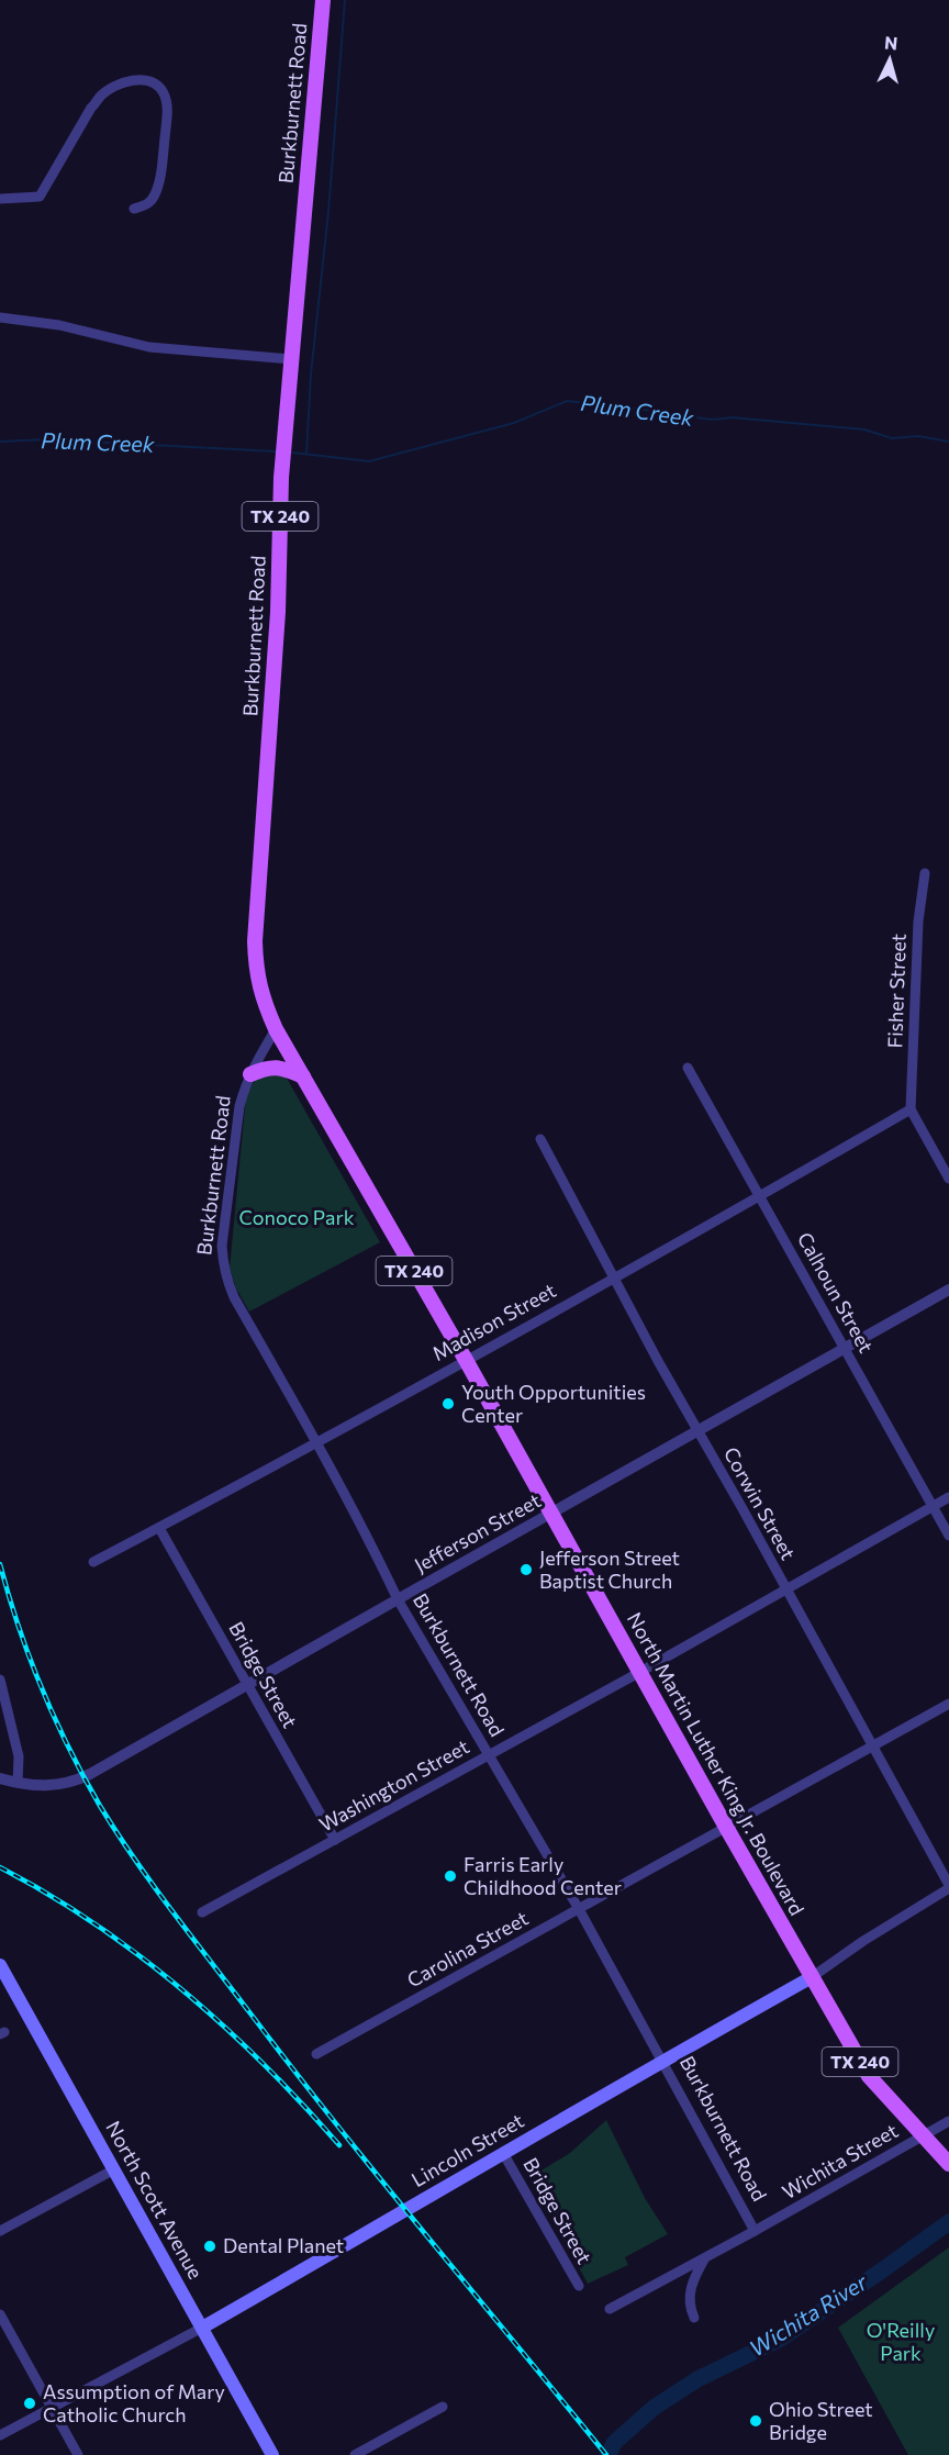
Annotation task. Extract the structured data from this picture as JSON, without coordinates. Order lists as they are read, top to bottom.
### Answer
{
  "streets": {
    "main road": [
      "Burkburnett Road",
      "TX 240",
      "North Martin Luther King Jr. Boulevard",
      "Lincoln Street",
      "North Scott Avenue"
    ],
    "street": [
      "Fisher Street",
      "Calhoun Street",
      "Madison Street",
      "Corwin Street",
      "Jefferson Street",
      "Bridge Street",
      "Washington Street",
      "Carolina Street",
      "Wichita Street"
    ]
  },
  "crossings": [
    ["Burkburnett Road", "Madison Street"],
    ["Burkburnett Road", "Jefferson Street"],
    ["Burkburnett Road", "North Martin Luther King Jr. Boulevard"],
    ["Burkburnett Road", "Washington Street"],
    ["Burkburnett Road", "Carolina Street"],
    ["Burkburnett Road", "Lincoln Street"],
    ["Burkburnett Road", "Wichita Street"],
    ["Fisher Street", "Madison Street"],
    ["Calhoun Street", "Madison Street"],
    ["Calhoun Street", "Jefferson Street"],
    ["Calhoun Street", "Washington Street"],
    ["Madison Street", "Corwin Street"],
    ["Madison Street", "Bridge Street"],
    ["Madison Street", "North Martin Luther King Jr. Boulevard"],
    ["Corwin Street", "Jefferson Street"],
    ["Corwin Street", "Washington Street"],
    ["Corwin Street", "Carolina Street"],
    ["Corwin Street", "Lincoln Street"],
    ["Jefferson Street", "Bridge Street"],
    ["Jefferson Street", "North Martin Luther King Jr. Boulevard"],
    ["Bridge Street", "Washington Street"],
    ["Bridge Street", "Lincoln Street"],
    ["North Martin Luther King Jr. Boulevard", "Washington Street"],
    ["North Martin Luther King Jr. Boulevard", "Carolina Street"],
    ["North Martin Luther King Jr. Boulevard", "Lincoln Street"],
    ["North Martin Luther King Jr. Boulevard", "Wichita Street"],
    ["Lincoln Street", "North Scott Avenue"]
  ],
  "water": ["Plum Creek", "Wichita River"],
  "parks": ["Conoco Park", "O'Reilly Park"],
  "places": [
    "Youth Opportunities Center",
    "Jefferson Street Baptist Church",
    "Farris Early Childhood Center",
    "Dental Planet",
    "Assumption of Mary Catholic Church",
    "Ohio Street Bridge"
  ],
  "north": "top"
}
